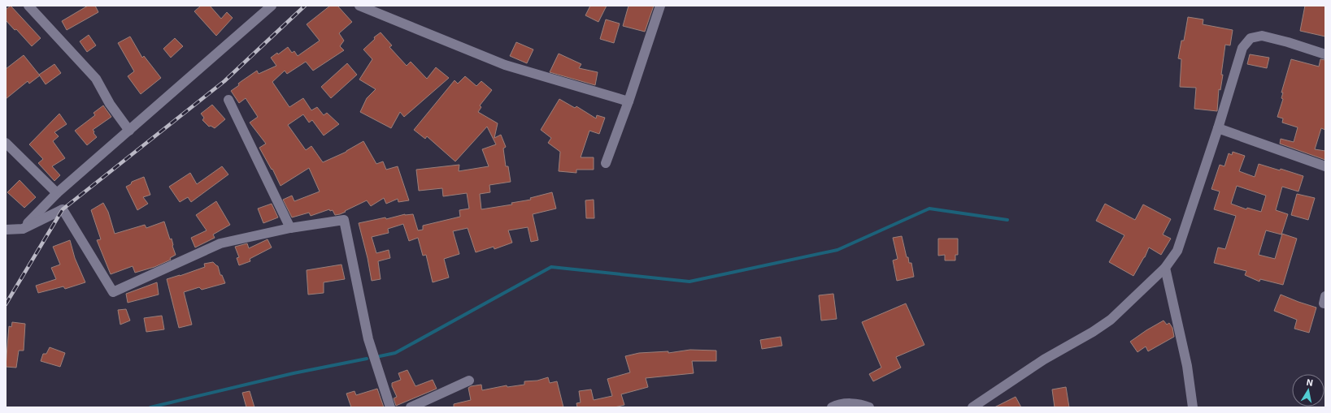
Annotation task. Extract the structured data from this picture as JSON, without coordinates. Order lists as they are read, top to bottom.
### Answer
{
  "north": "top"
}
